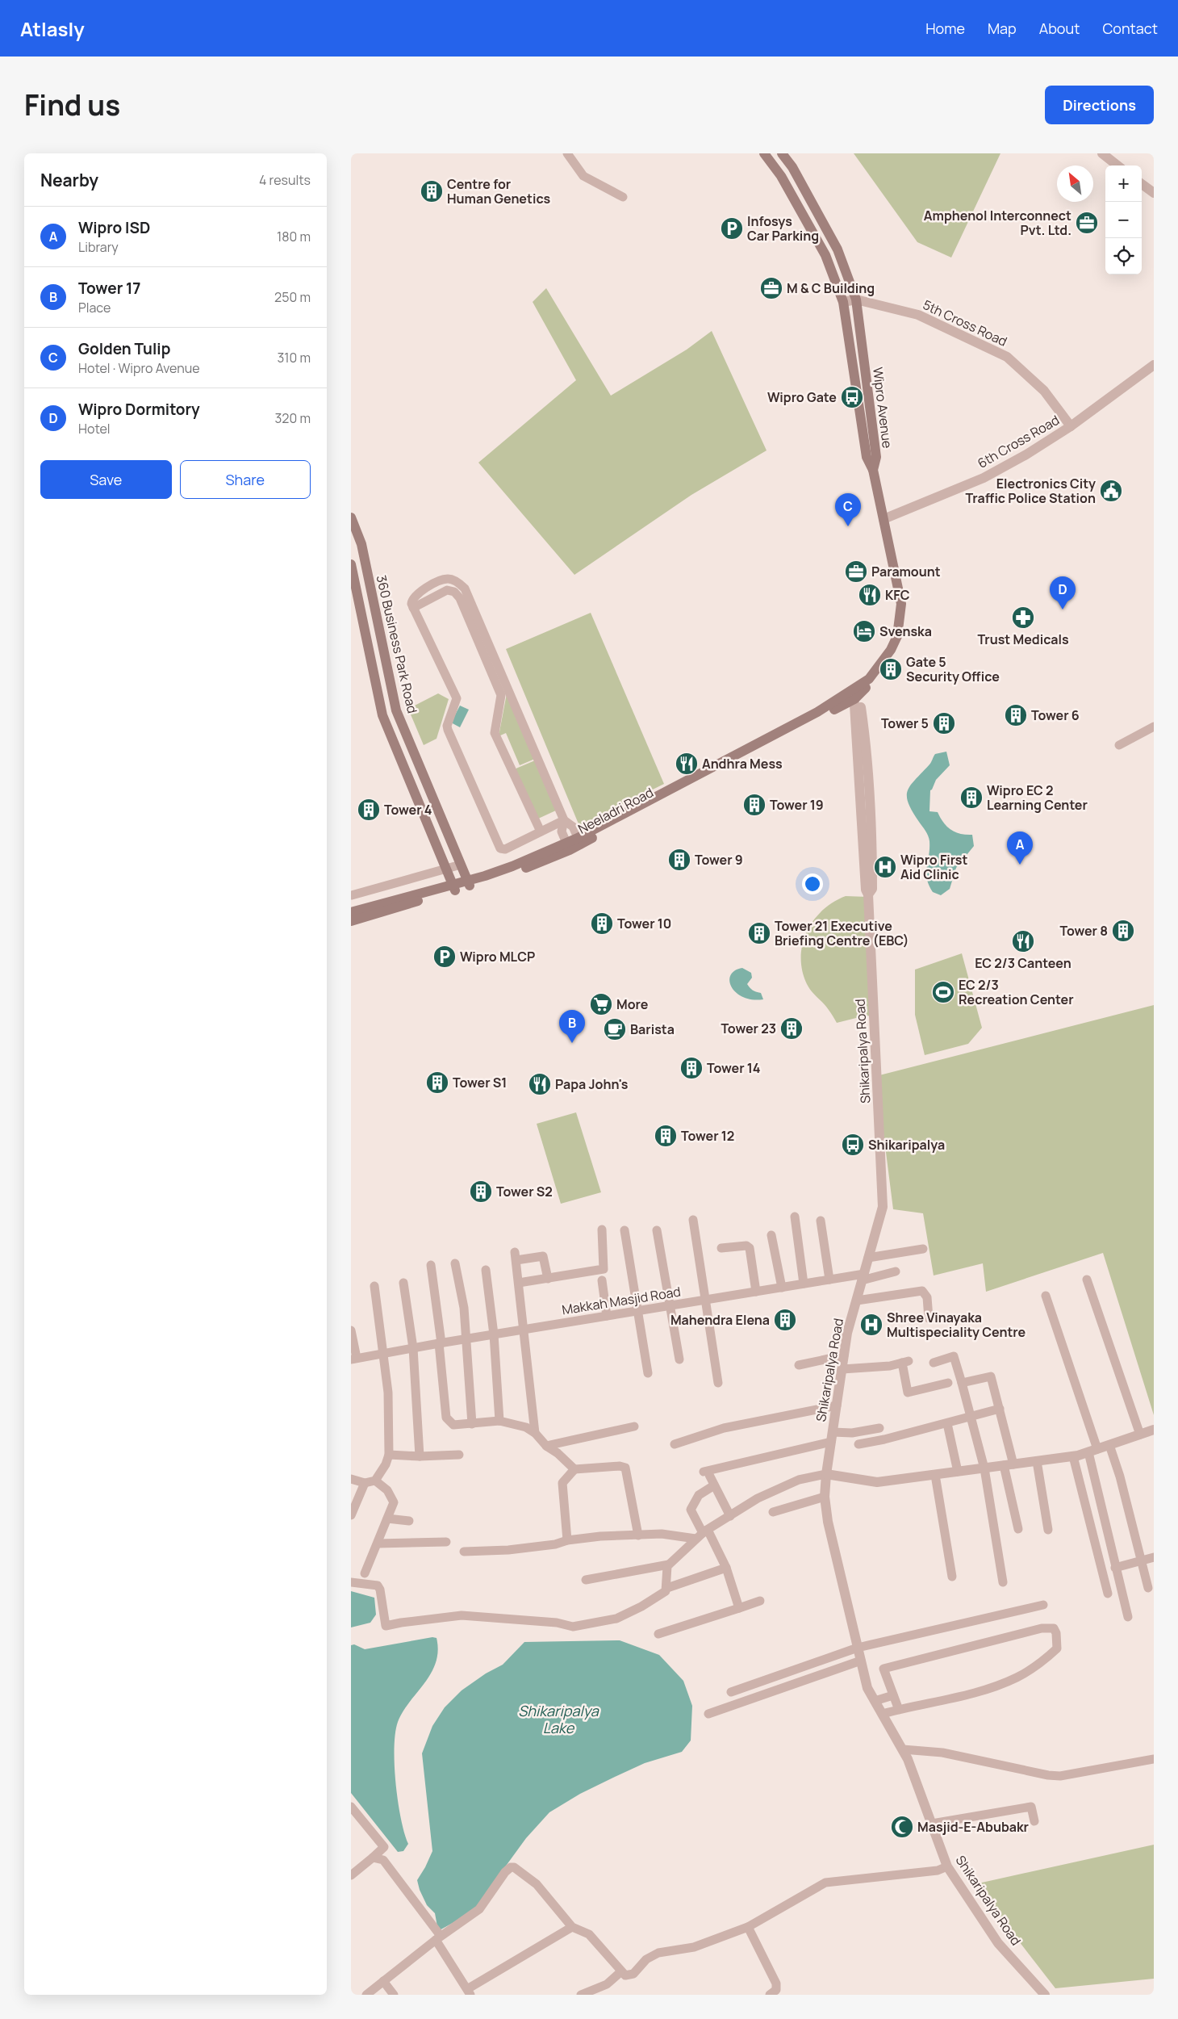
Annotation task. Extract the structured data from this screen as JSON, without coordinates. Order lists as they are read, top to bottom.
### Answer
{
  "streets": {
    "main road": ["Wipro Avenue", "360 Business Park Road", "Neeladri Road"],
    "street": [
      "5th Cross Road",
      "6th Cross Road",
      "Shikaripalya Road",
      "Makkah Masjid Road"
    ]
  },
  "crossings": [
    ["5th Cross Road", "Wipro Avenue"],
    ["5th Cross Road", "6th Cross Road"],
    ["Wipro Avenue", "6th Cross Road"],
    ["Wipro Avenue", "Neeladri Road"],
    ["Wipro Avenue", "Shikaripalya Road"],
    ["360 Business Park Road", "Neeladri Road"],
    ["Neeladri Road", "Shikaripalya Road"],
    ["Shikaripalya Road", "Makkah Masjid Road"]
  ],
  "water": ["Shikaripalya Lake"],
  "places": {
    "building": [
      "Centre for Human Genetics",
      "Gate 5 Security Office",
      "Tower 6",
      "Tower 5",
      "Wipro EC 2 Learning Center",
      "Tower 19",
      "Tower 4",
      "Tower 9",
      "Tower 10",
      "Tower 8",
      "Tower 21 Executive Briefing Centre (EBC)",
      "Tower 23",
      "Tower 14",
      "Tower S1",
      "Tower 12",
      "Tower S2",
      "Mahendra Elena"
    ],
    "office": ["Amphenol Interconnect Pvt. Ltd.", "M & C Building", "Paramount"],
    "parking": ["Infosys Car Parking", "Wipro MLCP"],
    "bus stop": ["Wipro Gate", "Shikaripalya"],
    "public building": ["Electronics City Traffic Police Station"],
    "restaurant": [
      "KFC",
      "Andhra Mess",
      "EC 2/3 Canteen",
      "Papa John's"
    ],
    "pharmacy": ["Trust Medicals"],
    "hotel": ["Svenska"],
    "hospital": ["Wipro First Aid Clinic", "Shree Vinayaka Multispeciality Centre"],
    "sports": ["EC 2/3 Recreation Center"],
    "supermarket": ["More"],
    "cafe": ["Barista"],
    "mosque": ["Masjid-E-Abubakr"]
  },
  "north": "top left",
  "page": {
    "header": "Atlasly",
    "nav": [
      "Home",
      "Map",
      "About",
      "Contact"
    ],
    "title": "Find us",
    "buttons": [
      "Directions",
      ["Save", "Share"]
    ],
    "heading": ["Nearby", "4 results"],
    "map_buttons": ["+", "−"],
    "list": [
      {
        "mark": "A",
        "name": "Wipro ISD",
        "note": "Library",
        "value": "180 m"
      },
      {
        "mark": "B",
        "name": "Tower 17",
        "note": "Place",
        "value": "250 m"
      },
      {
        "mark": "C",
        "name": "Golden Tulip",
        "note": "Hotel · Wipro Avenue",
        "value": "310 m"
      },
      {
        "mark": "D",
        "name": "Wipro Dormitory",
        "note": "Hotel",
        "value": "320 m"
      }
    ],
    "pins": [
      "C",
      "D",
      "A",
      "B"
    ]
  }
}
